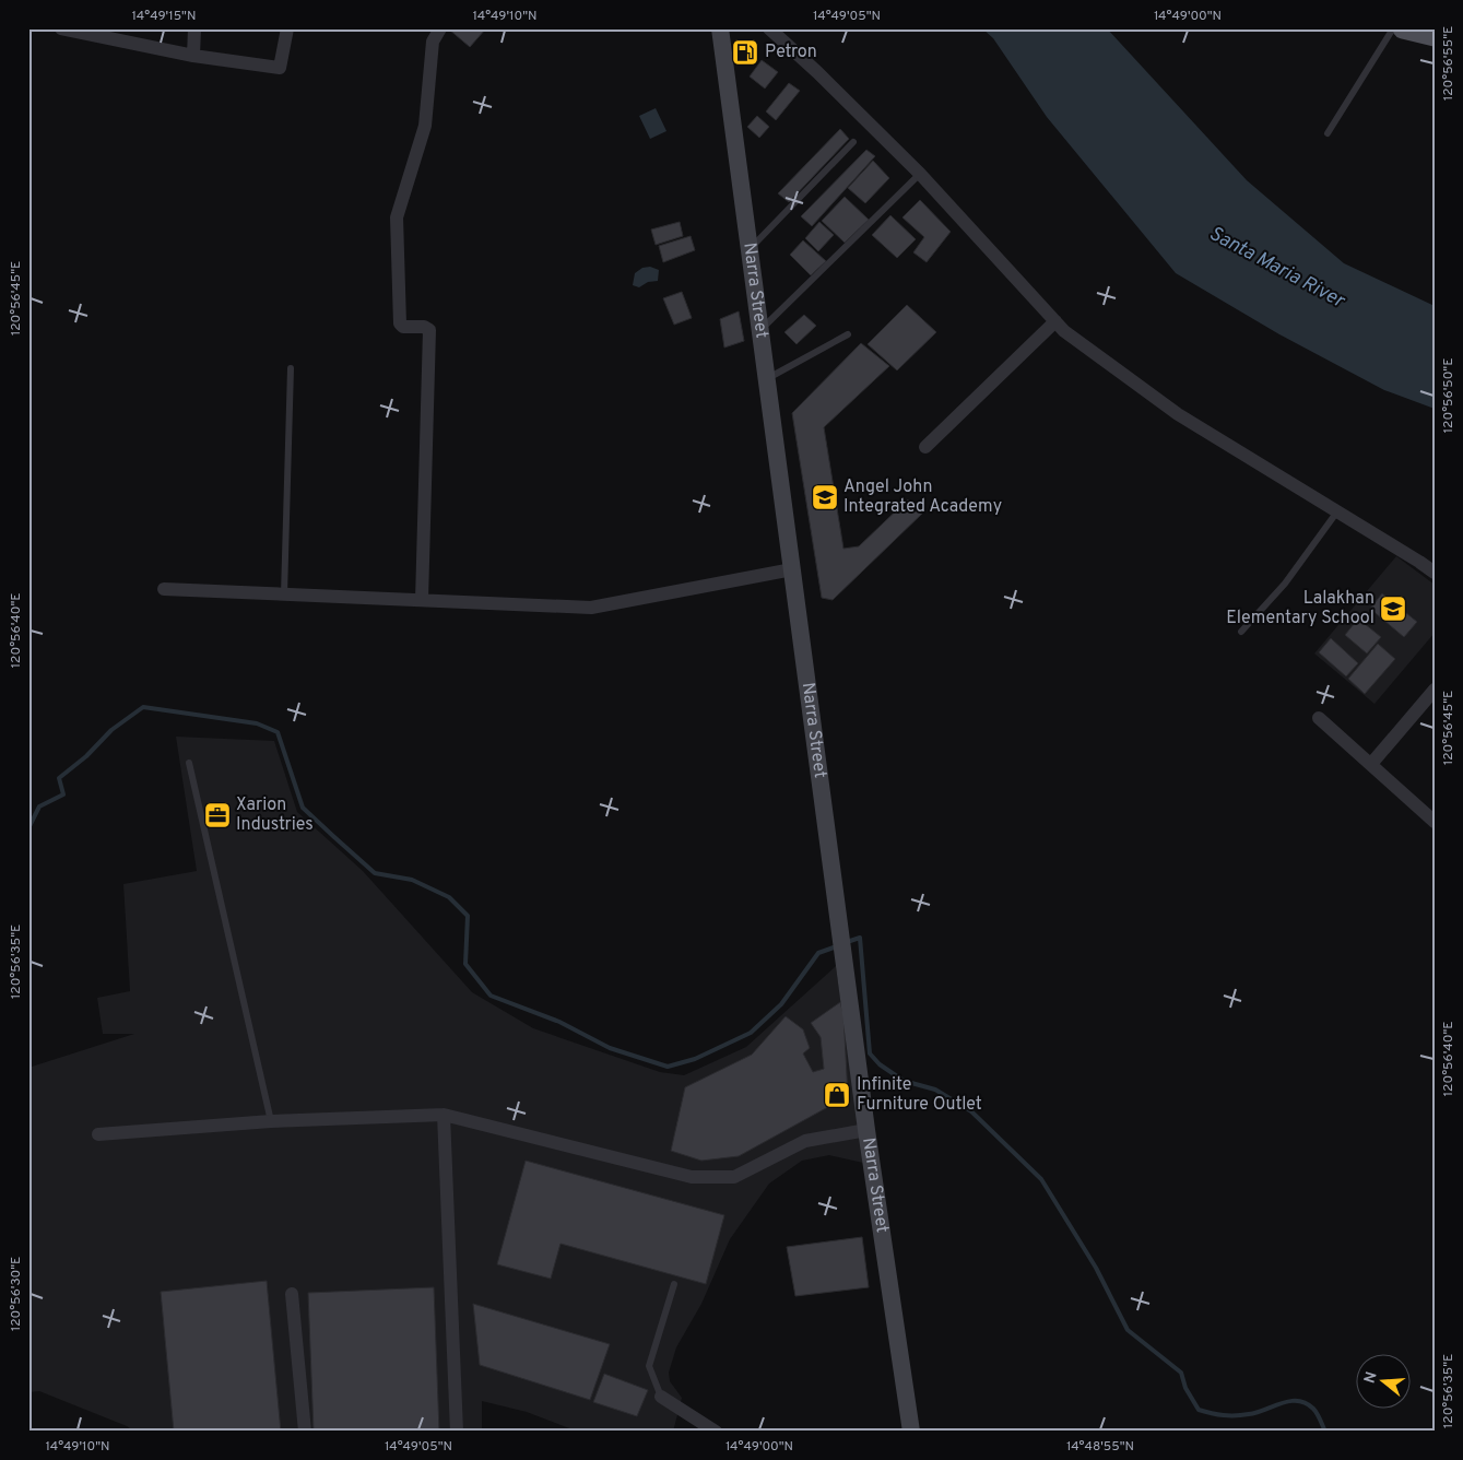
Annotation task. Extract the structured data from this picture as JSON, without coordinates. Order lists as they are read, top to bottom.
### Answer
{
  "streets": {
    "main road": ["Narra Street"]
  },
  "water": ["Santa Maria River"],
  "places": {
    "fuel station": ["Petron"],
    "school or university": ["Angel John Integrated Academy", "Lalakhan Elementary School"],
    "office": ["Xarion Industries"],
    "shop": ["Infinite Furniture Outlet"]
  },
  "north": "left",
  "coordinates": [
    "14°49'15\"N",
    "14°49'10\"N",
    "14°49'05\"N",
    "14°49'00\"N",
    "120°56'55\"E",
    "120°56'45\"E",
    "120°56'50\"E",
    "120°56'40\"E",
    "120°56'35\"E",
    "120°56'30\"E",
    "14°48'55\"N"
  ]
}
